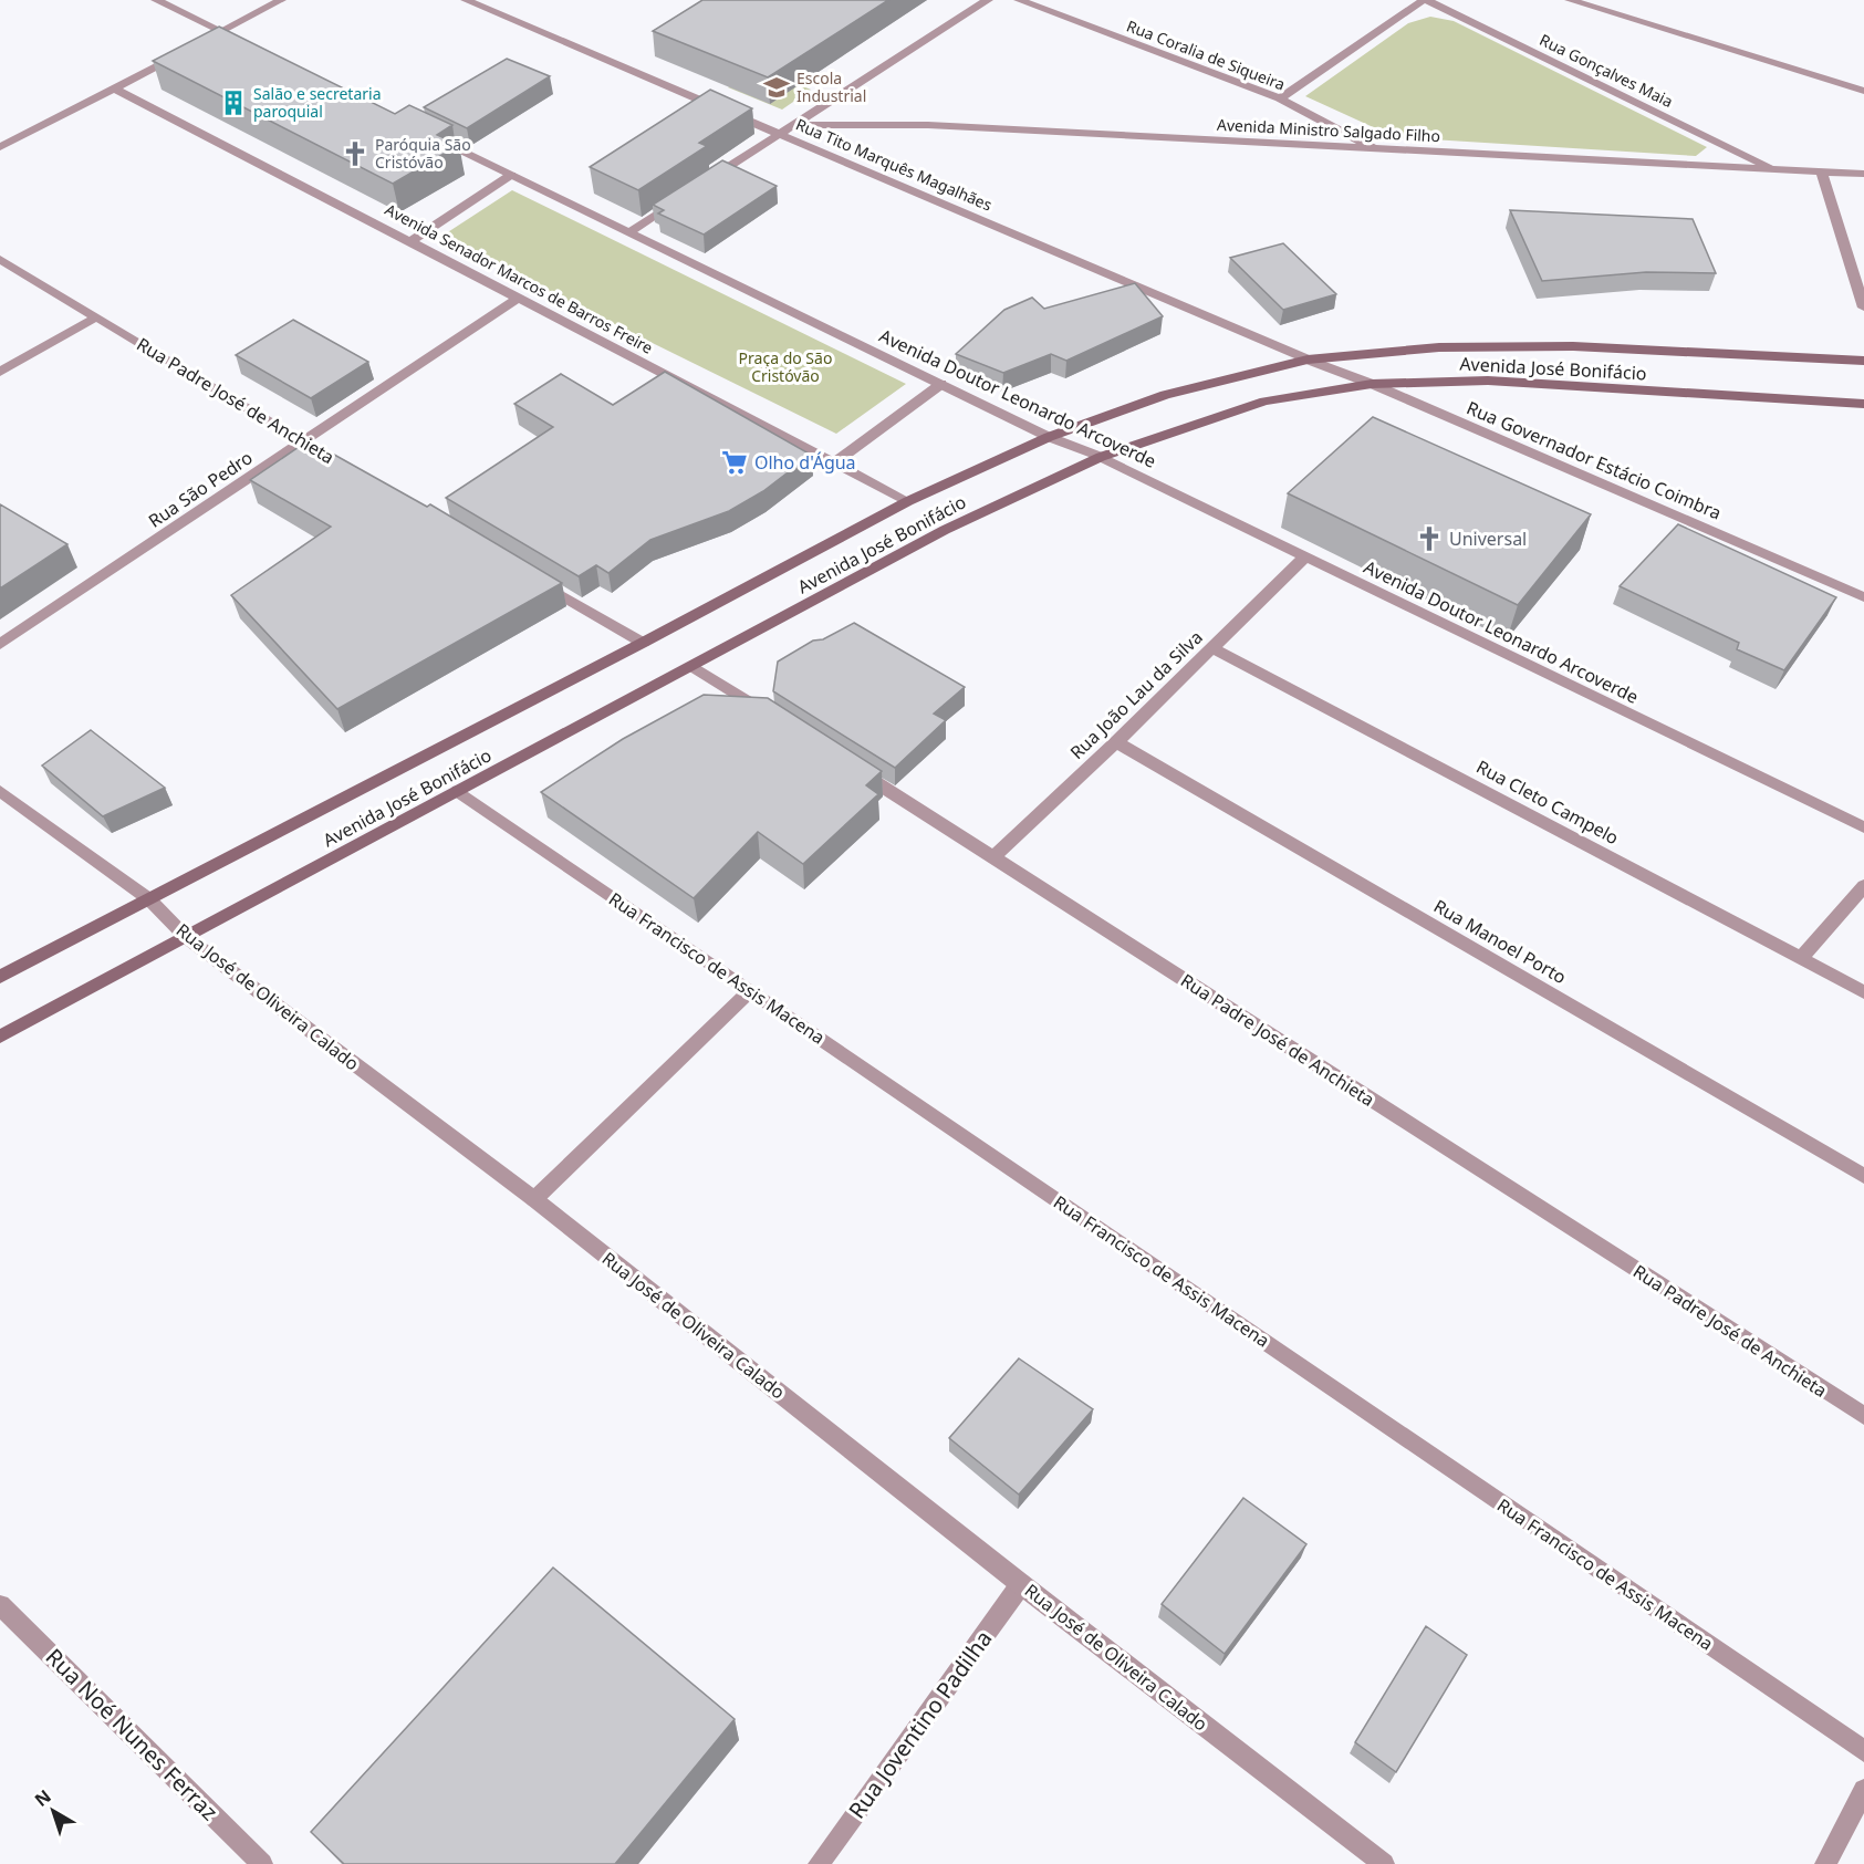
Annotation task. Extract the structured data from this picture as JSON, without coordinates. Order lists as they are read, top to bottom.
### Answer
{
  "streets": {
    "main road": ["Avenida José Bonifácio"],
    "street": [
      "Rua Coralia de Siqueira",
      "Rua Gonçalves Maia",
      "Avenida Ministro Salgado Filho",
      "Rua Tito Marquês Magalhães",
      "Avenida Senador Marcos de Barros Freire",
      "Avenida Doutor Leonardo Arcoverde",
      "Rua Padre José de Anchieta",
      "Rua Governador Estácio Coimbra",
      "Rua São Pedro",
      "Rua João Lau da Silva",
      "Rua Cleto Campelo",
      "Rua Manoel Porto",
      "Rua Francisco de Assis Macena",
      "Rua José de Oliveira Calado",
      "Rua Joventino Padilha",
      "Rua Noé Nunes Ferraz"
    ]
  },
  "crossings": [
    ["Rua Coralia de Siqueira", "Avenida Ministro Salgado Filho"],
    ["Rua Gonçalves Maia", "Avenida Ministro Salgado Filho"],
    ["Rua Tito Marquês Magalhães", "Avenida José Bonifácio"],
    ["Rua Tito Marquês Magalhães", "Rua Governador Estácio Coimbra"],
    ["Avenida Senador Marcos de Barros Freire", "Avenida José Bonifácio"],
    ["Avenida Senador Marcos de Barros Freire", "Rua São Pedro"],
    ["Avenida José Bonifácio", "Avenida Doutor Leonardo Arcoverde"],
    ["Avenida José Bonifácio", "Rua Governador Estácio Coimbra"],
    ["Avenida José Bonifácio", "Rua Francisco de Assis Macena"],
    ["Avenida José Bonifácio", "Rua José de Oliveira Calado"],
    ["Avenida Doutor Leonardo Arcoverde", "Rua João Lau da Silva"],
    ["Rua Padre José de Anchieta", "Rua São Pedro"],
    ["Rua Padre José de Anchieta", "Rua João Lau da Silva"],
    ["Rua João Lau da Silva", "Rua Cleto Campelo"],
    ["Rua João Lau da Silva", "Rua Manoel Porto"],
    ["Rua José de Oliveira Calado", "Rua Joventino Padilha"]
  ],
  "parks": ["Praça do São Cristóvão"],
  "places": {
    "school or university": ["Escola Industrial"],
    "building": ["Salão e secretaria paroquial"],
    "church": ["Paróquia São Cristóvão", "Universal"],
    "supermarket": ["Olho d'Água"]
  },
  "north": "top left"
}
